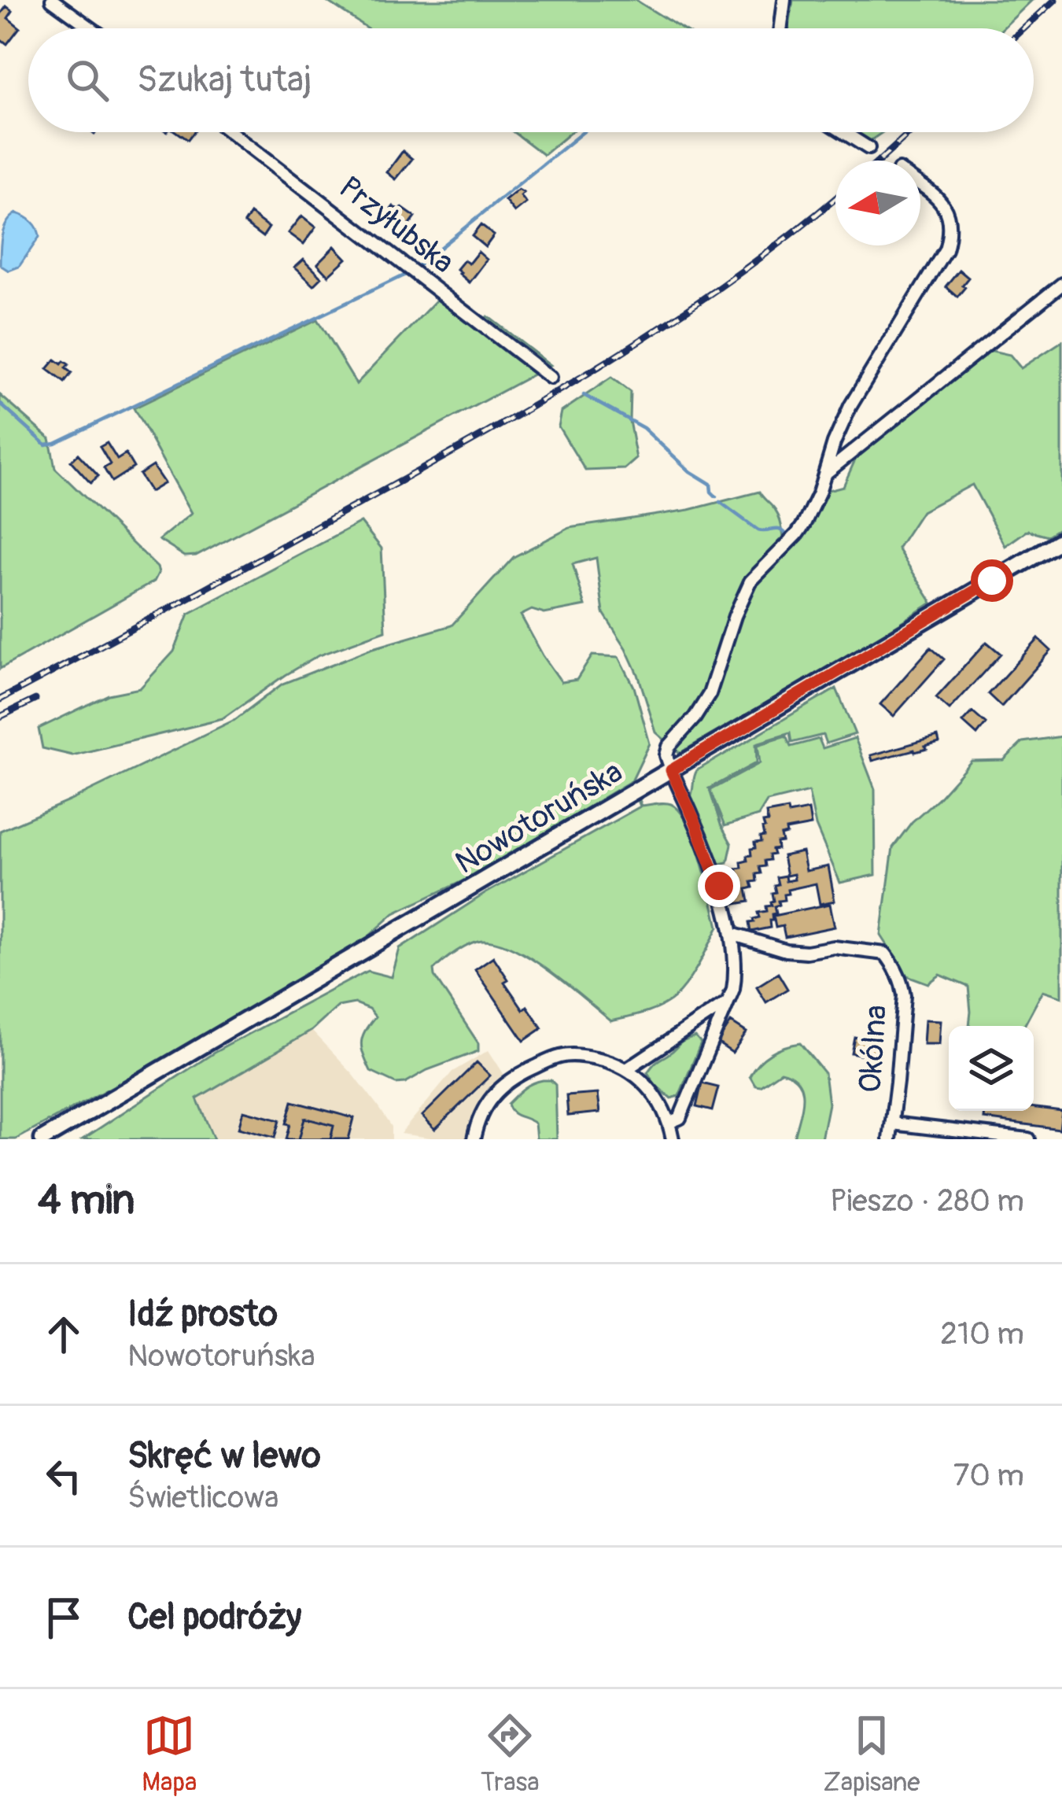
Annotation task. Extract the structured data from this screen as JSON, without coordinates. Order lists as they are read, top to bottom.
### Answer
{
  "streets": {
    "main road": ["Nowotoruńska"],
    "street": ["Przyłubska", "Okólna"]
  },
  "north": "left",
  "page": {
    "search": "Szukaj tutaj",
    "heading": ["4 min", "Pieszo · 280 m"],
    "list": [
      ["Idź prosto", "Nowotoruńska", "210 m"],
      ["Skręć w lewo", "Świetlicowa", "70 m"],
      "Cel podróży"
    ],
    "nav": ["Mapa", "Trasa", "Zapisane"]
  }
}
